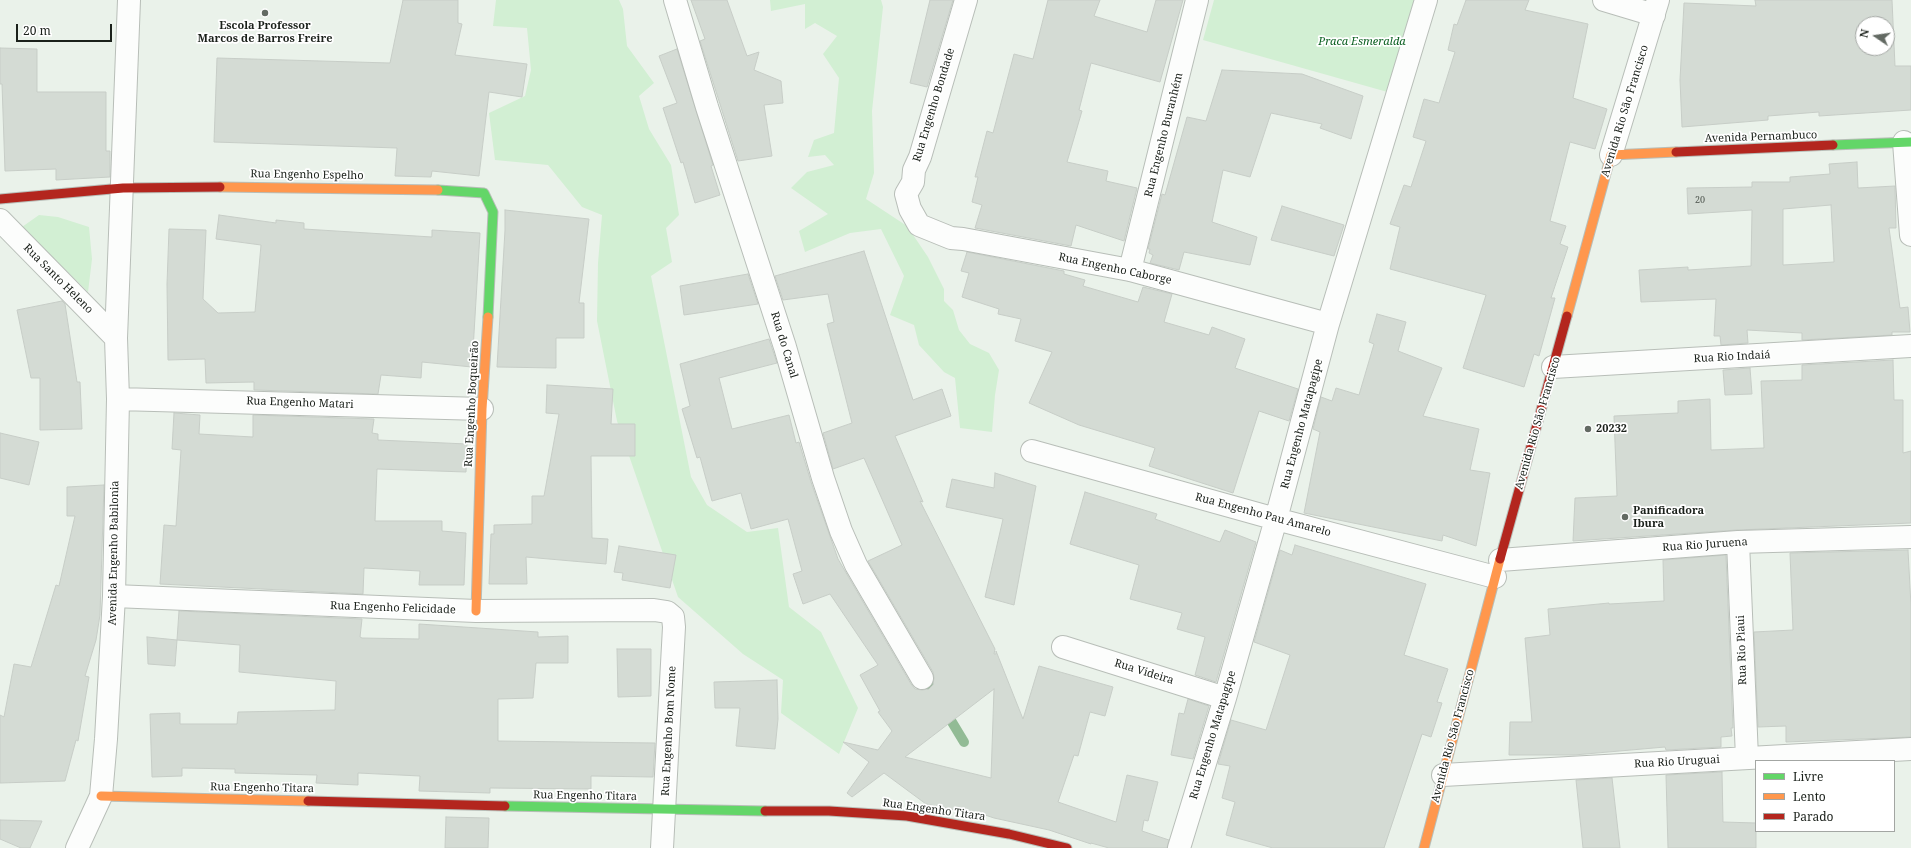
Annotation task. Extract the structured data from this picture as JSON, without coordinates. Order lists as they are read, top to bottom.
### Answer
{
  "streets": {
    "street": [
      "Rua Engenho Bondade",
      "Avenida Rio São Francisco",
      "Rua Engenho Buranhém",
      "Avenida Pernambuco",
      "Rua Engenho Espelho",
      "Rua Engenho Caborge",
      "Rua Santo Heleno",
      "Rua do Canal",
      "Rua Rio Indaiá",
      "Rua Engenho Matari",
      "Rua Engenho Boqueirão",
      "Rua Engenho Matapagipe",
      "Rua Engenho Pau Amarelo",
      "Rua Rio Juruena",
      "Avenida Engenho Babilonia",
      "Rua Engenho Felicidade",
      "Rua Rio Piaui",
      "Rua Videira",
      "Rua Engenho Bom Nome",
      "Rua Rio Uruguai",
      "Rua Engenho Titara"
    ]
  },
  "crossings": [
    ["Rua Engenho Bondade", "Rua Engenho Caborge"],
    ["Avenida Rio São Francisco", "Avenida Pernambuco"],
    ["Avenida Rio São Francisco", "Rua Rio Indaiá"],
    ["Avenida Rio São Francisco", "Rua Engenho Pau Amarelo"],
    ["Avenida Rio São Francisco", "Rua Rio Juruena"],
    ["Avenida Rio São Francisco", "Rua Rio Uruguai"],
    ["Rua Engenho Buranhém", "Rua Engenho Caborge"],
    ["Rua Engenho Espelho", "Rua Engenho Boqueirão"],
    ["Rua Engenho Espelho", "Avenida Engenho Babilonia"],
    ["Rua Engenho Caborge", "Rua Engenho Matapagipe"],
    ["Rua Santo Heleno", "Avenida Engenho Babilonia"],
    ["Rua Engenho Matari", "Rua Engenho Boqueirão"],
    ["Rua Engenho Matari", "Avenida Engenho Babilonia"],
    ["Rua Engenho Boqueirão", "Rua Engenho Felicidade"],
    ["Rua Engenho Matapagipe", "Rua Engenho Pau Amarelo"],
    ["Rua Engenho Matapagipe", "Rua Videira"],
    ["Rua Engenho Pau Amarelo", "Rua Rio Juruena"],
    ["Rua Rio Juruena", "Rua Rio Piaui"],
    ["Avenida Engenho Babilonia", "Rua Engenho Felicidade"],
    ["Avenida Engenho Babilonia", "Rua Engenho Titara"],
    ["Rua Engenho Felicidade", "Rua Engenho Bom Nome"],
    ["Rua Rio Piaui", "Rua Rio Uruguai"],
    ["Rua Engenho Bom Nome", "Rua Engenho Titara"]
  ],
  "parks": ["Praca Esmeralda"],
  "places": ["Escola Professor Marcos de Barros Freire", "20232", "Panificadora Ibura"],
  "house_numbers": ["20"],
  "legend": ["Livre", "Lento", "Parado"],
  "scale_bar": "20 m",
  "north": "left"
}
